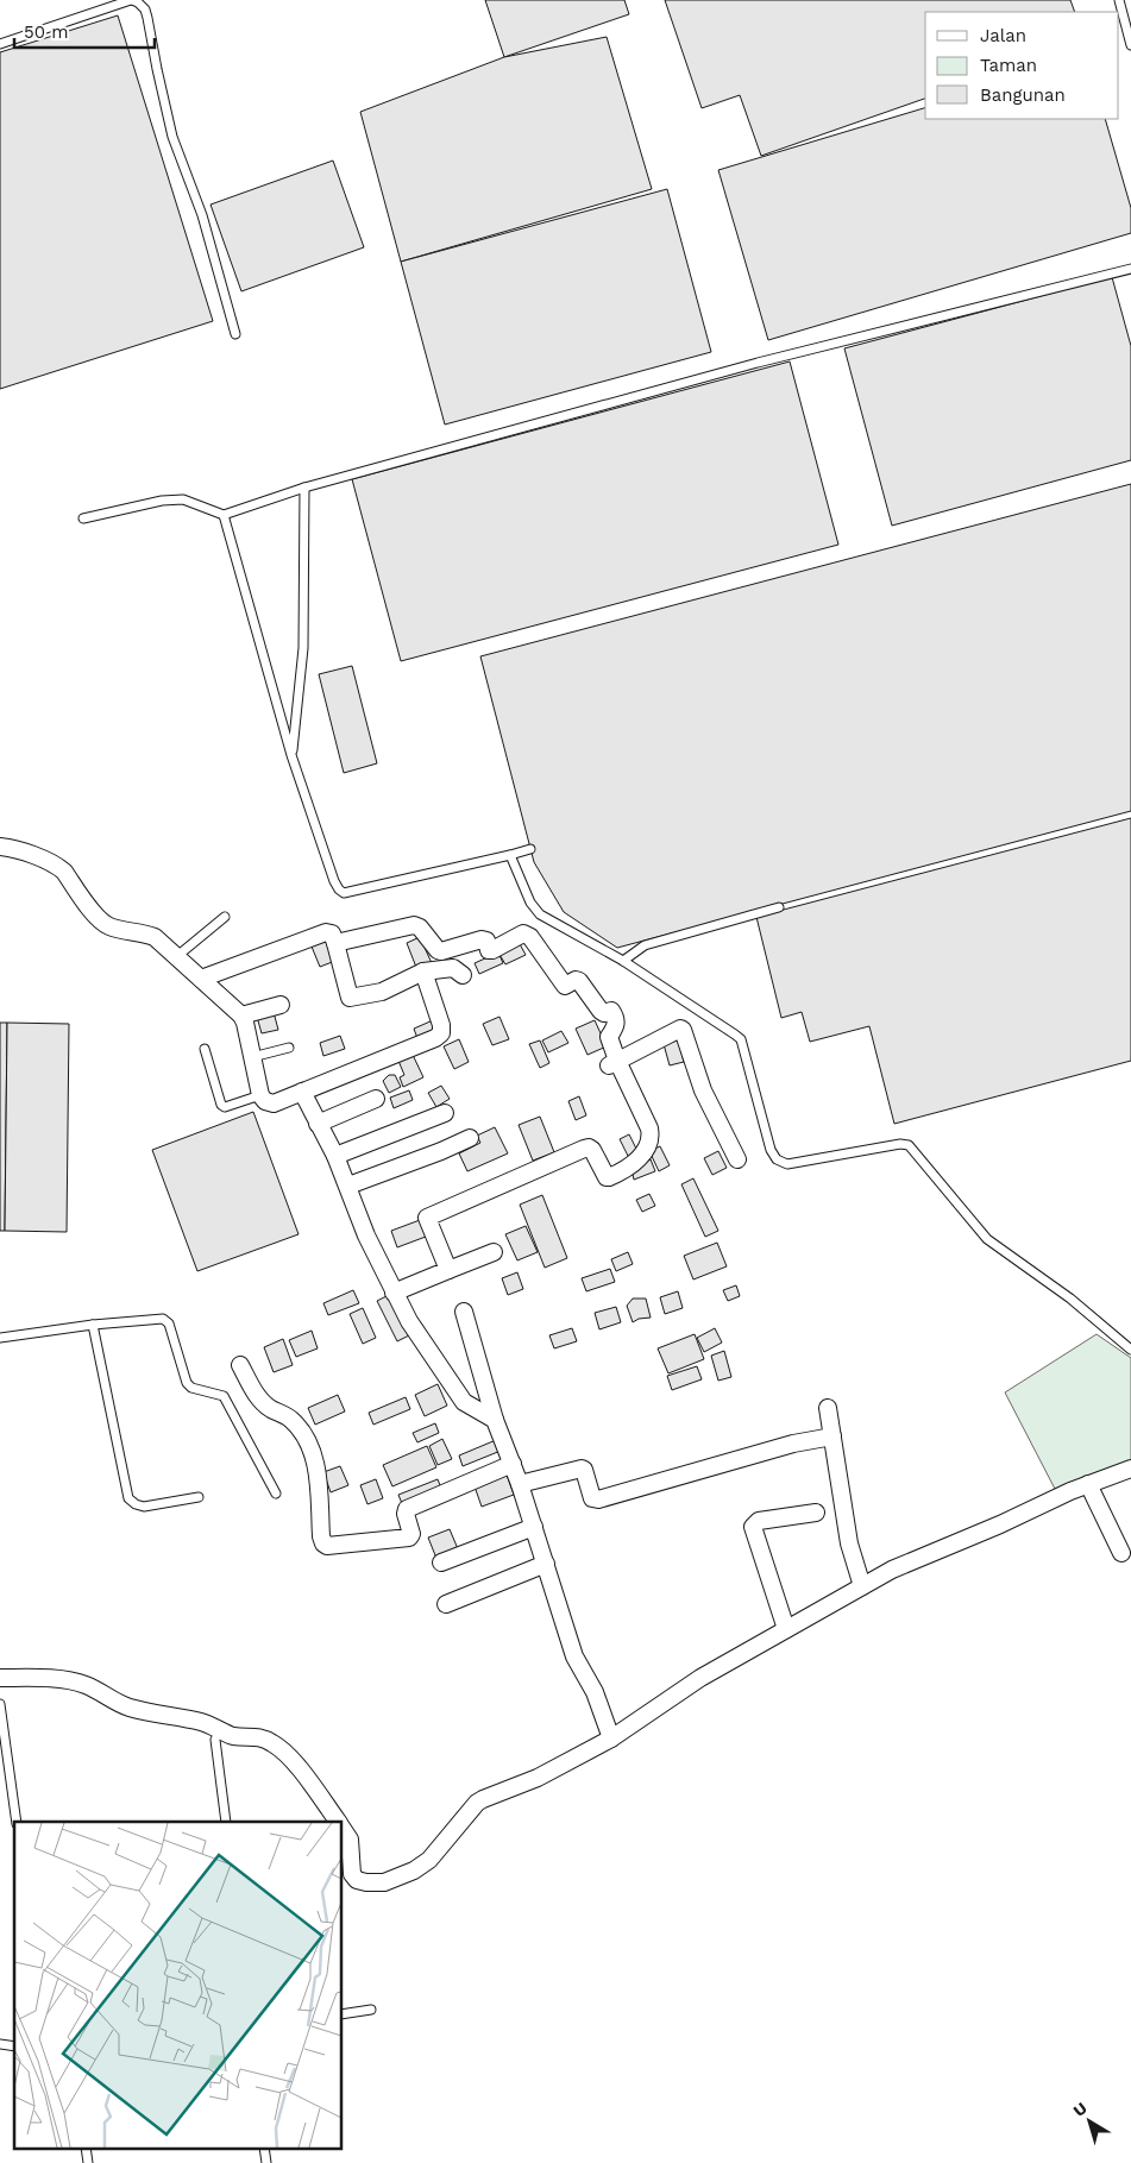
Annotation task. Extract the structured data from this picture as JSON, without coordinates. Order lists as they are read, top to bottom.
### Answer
{
  "legend": ["Jalan", "Taman", "Bangunan"],
  "scale_bar": "50 m",
  "north": "top left"
}
